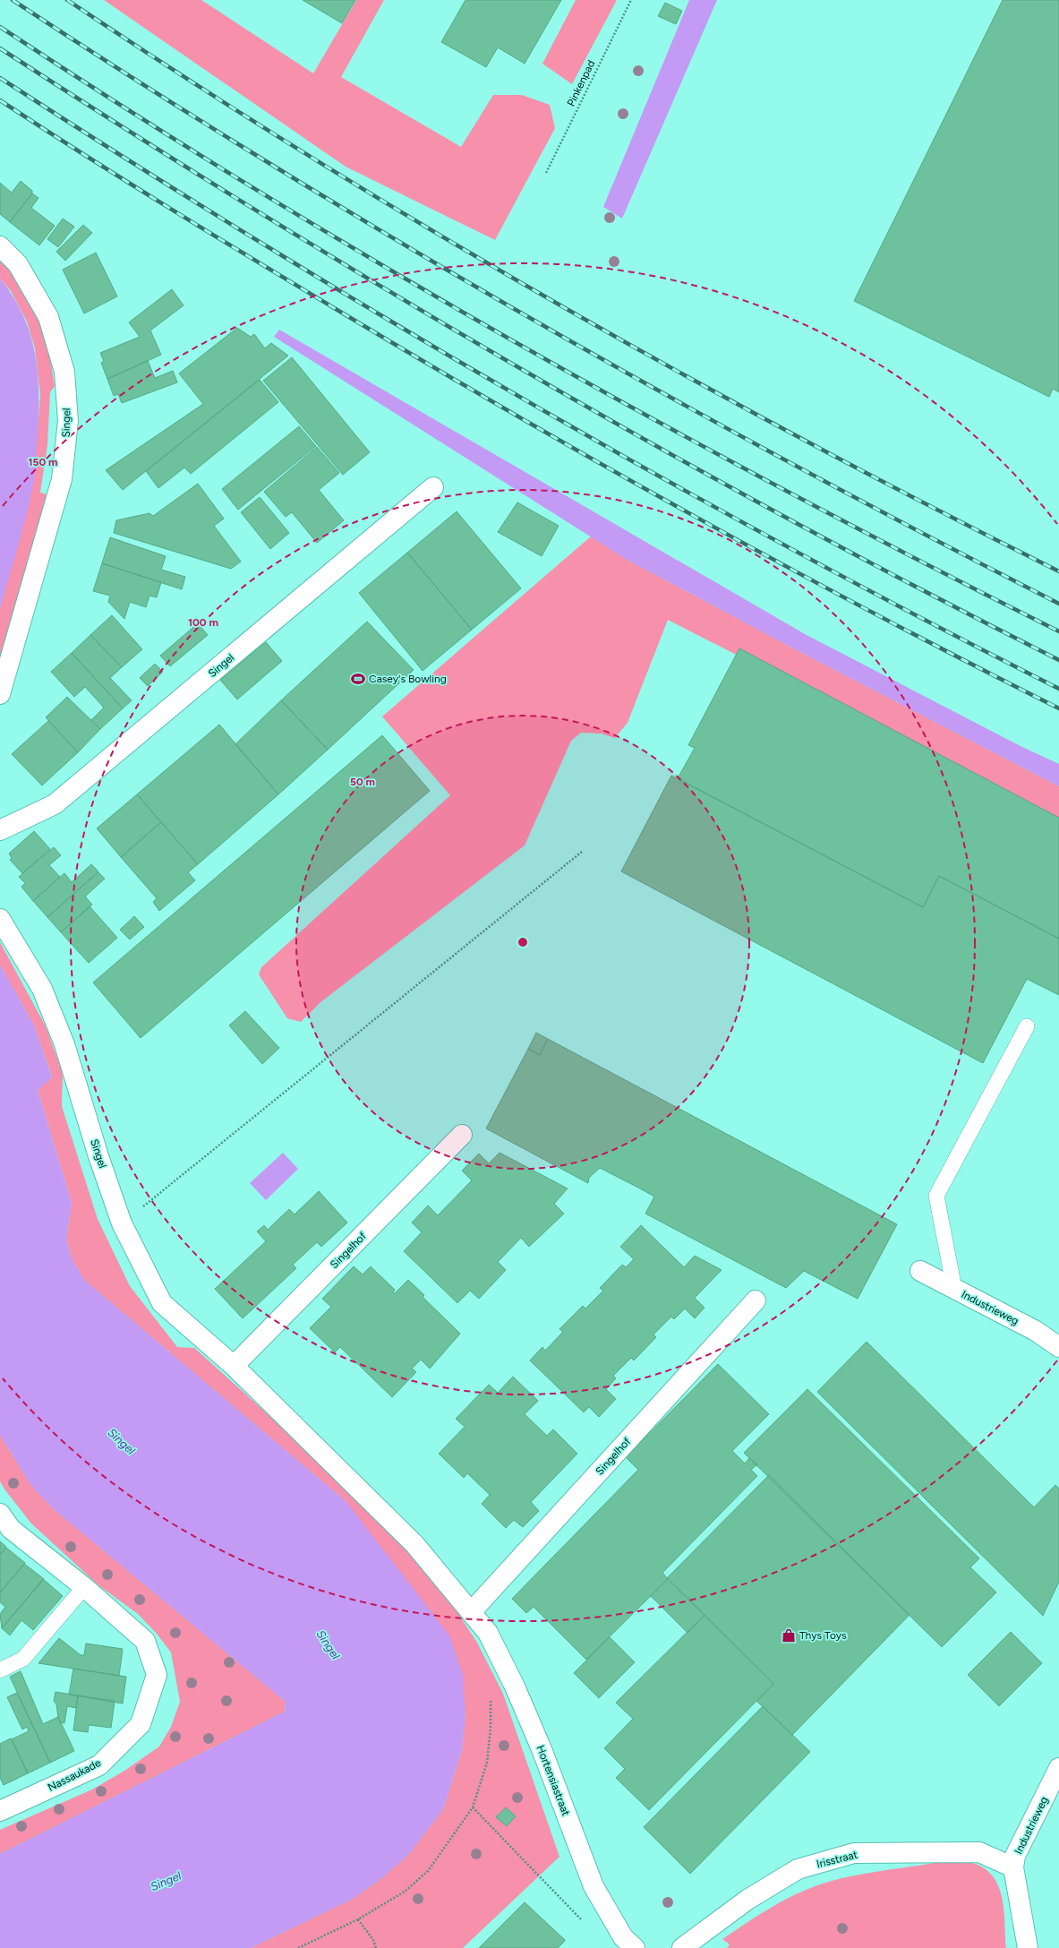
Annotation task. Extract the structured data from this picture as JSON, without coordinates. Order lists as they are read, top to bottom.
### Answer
{
  "streets": {
    "street": [
      "Singel",
      "Singelhof",
      "Industrieweg",
      "Nassaukade",
      "Hortensiastraat",
      "Irisstraat"
    ],
    "path": ["Pinkenpad"]
  },
  "crossings": [
    ["Singel", "Singelhof"],
    ["Singel", "Hortensiastraat"],
    ["Singelhof", "Hortensiastraat"],
    ["Industrieweg", "Irisstraat"]
  ],
  "water": ["Singel"],
  "places": {
    "sports": ["Casey's Bowling"],
    "shop": ["Thys Toys"]
  },
  "rings": ["150 m", "100 m", "50 m"]
}
